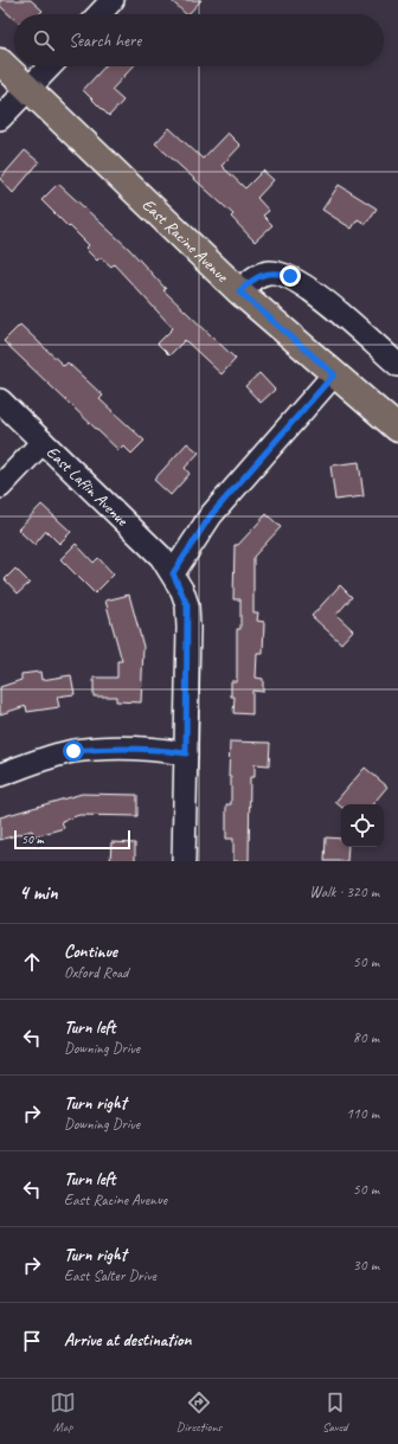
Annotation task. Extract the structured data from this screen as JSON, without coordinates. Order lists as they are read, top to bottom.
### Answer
{
  "streets": {
    "main road": ["East Racine Avenue"],
    "street": ["East Laflin Avenue"]
  },
  "scale_bar": "50 m",
  "page": {
    "search": "Search here",
    "scale": "50 m",
    "heading": ["4 min", "Walk · 320 m"],
    "list": [
      ["Continue", "Oxford Road", "50 m"],
      ["Turn left", "Downing Drive", "80 m"],
      ["Turn right", "Downing Drive", "110 m"],
      ["Turn left", "East Racine Avenue", "50 m"],
      ["Turn right", "East Salter Drive", "30 m"],
      "Arrive at destination"
    ],
    "nav": ["Map", "Directions", "Saved"]
  }
}
